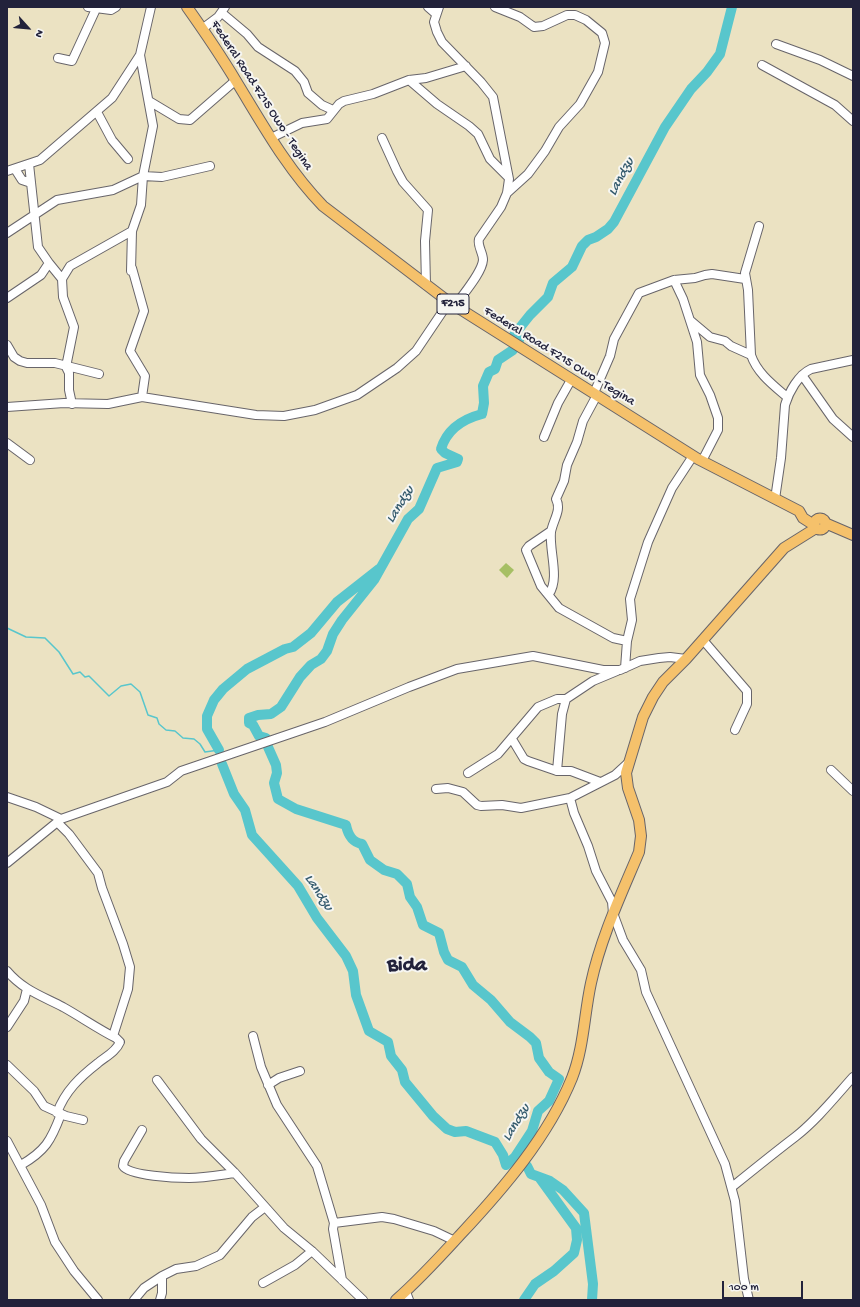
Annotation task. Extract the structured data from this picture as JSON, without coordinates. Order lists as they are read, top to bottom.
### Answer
{
  "streets": {
    "main road": ["Federal Road F215 Owo - Tegina", "F215"]
  },
  "crossings": [
    ["Federal Road F215 Owo - Tegina", "F215"]
  ],
  "districts": ["Bida"],
  "water": ["Landzu"],
  "scale_bar": "100 m",
  "north": "bottom right"
}
